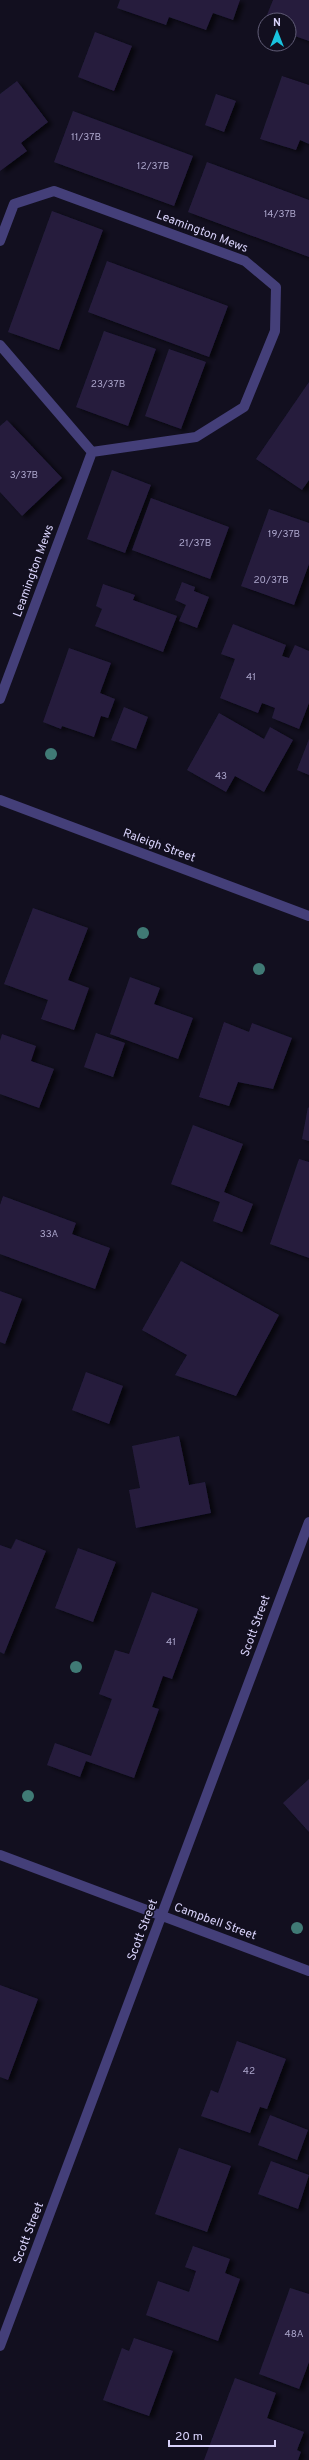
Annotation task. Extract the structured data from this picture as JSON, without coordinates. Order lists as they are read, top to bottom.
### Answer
{
  "streets": {
    "street": [
      "Leamington Mews",
      "Raleigh Street",
      "Scott Street",
      "Campbell Street"
    ]
  },
  "crossings": [
    ["Scott Street", "Campbell Street"]
  ],
  "house_numbers": [
    "11/37B",
    "12/37B",
    "14/37B",
    "23/37B",
    "3/37B",
    "19/37B",
    "21/37B",
    "20/37B",
    "41",
    "43",
    "33A",
    "41",
    "42",
    "48A"
  ],
  "scale_bar": "20 m",
  "north": "top"
}
